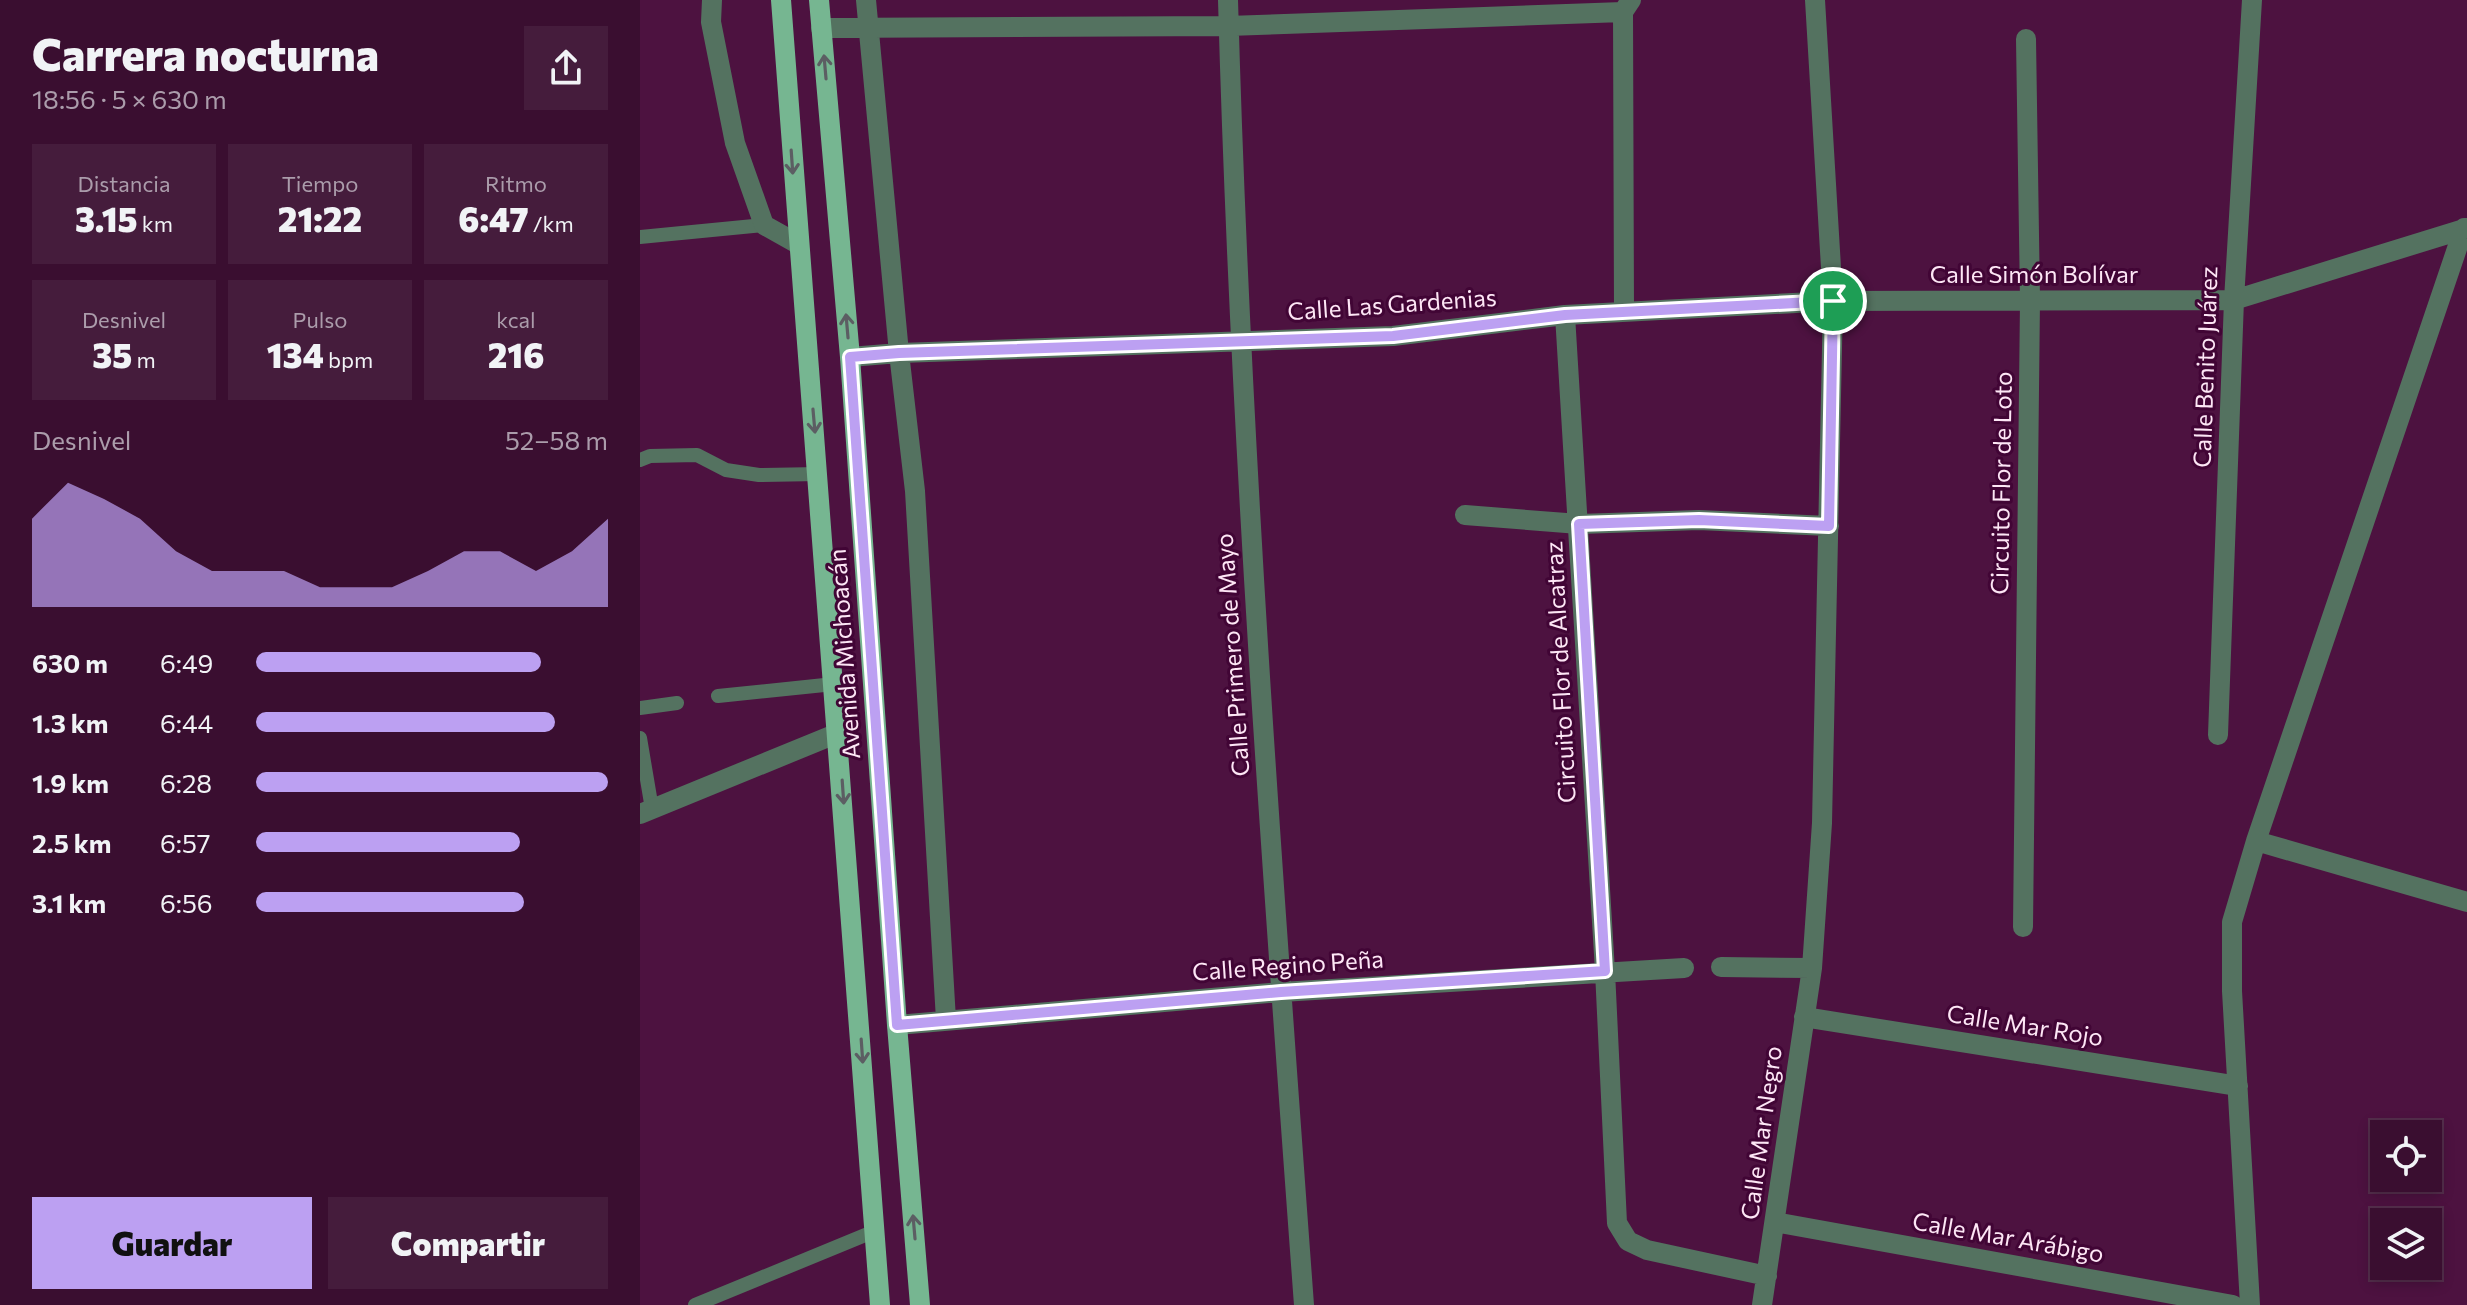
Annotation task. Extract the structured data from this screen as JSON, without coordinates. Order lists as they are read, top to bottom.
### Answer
{
  "streets": {
    "main road": ["Avenida Michoacán"],
    "street": [
      "Calle Simón Bolívar",
      "Calle Las Gardenias",
      "Calle Benito Juárez",
      "Circuito Flor de Loto",
      "Calle Primero de Mayo",
      "Circuito Flor de Alcatraz",
      "Calle Regino Peña",
      "Calle Mar Rojo",
      "Calle Mar Negro",
      "Calle Mar Arábigo"
    ]
  },
  "crossings": [
    ["Calle Simón Bolívar", "Calle Las Gardenias"],
    ["Calle Simón Bolívar", "Calle Benito Juárez"],
    ["Calle Simón Bolívar", "Circuito Flor de Loto"],
    ["Calle Las Gardenias", "Avenida Michoacán"],
    ["Calle Las Gardenias", "Calle Primero de Mayo"],
    ["Avenida Michoacán", "Calle Regino Peña"],
    ["Calle Primero de Mayo", "Calle Regino Peña"],
    ["Circuito Flor de Alcatraz", "Calle Regino Peña"],
    ["Circuito Flor de Alcatraz", "Calle Mar Negro"],
    ["Calle Mar Rojo", "Calle Mar Negro"],
    ["Calle Mar Negro", "Calle Mar Arábigo"]
  ],
  "page": {
    "heading": ["Carrera nocturna", "18:56 · 5 × 630 m"],
    "stats": [
      ["Distancia", "3.15 km"],
      ["Tiempo", "21:22"],
      ["Ritmo", "6:47 /km"],
      ["Desnivel", "35 m"],
      ["Pulso", "134 bpm"],
      ["kcal", "216"]
    ],
    "chart": ["Desnivel", "52–58 m"],
    "list": [
      {
        "name": "630 m",
        "note": "6:49"
      },
      {
        "name": "1.3 km",
        "note": "6:44"
      },
      {
        "name": "1.9 km",
        "note": "6:28"
      },
      {
        "name": "2.5 km",
        "note": "6:57"
      },
      {
        "name": "3.1 km",
        "note": "6:56"
      }
    ],
    "buttons": ["Guardar", "Compartir"]
  }
}
